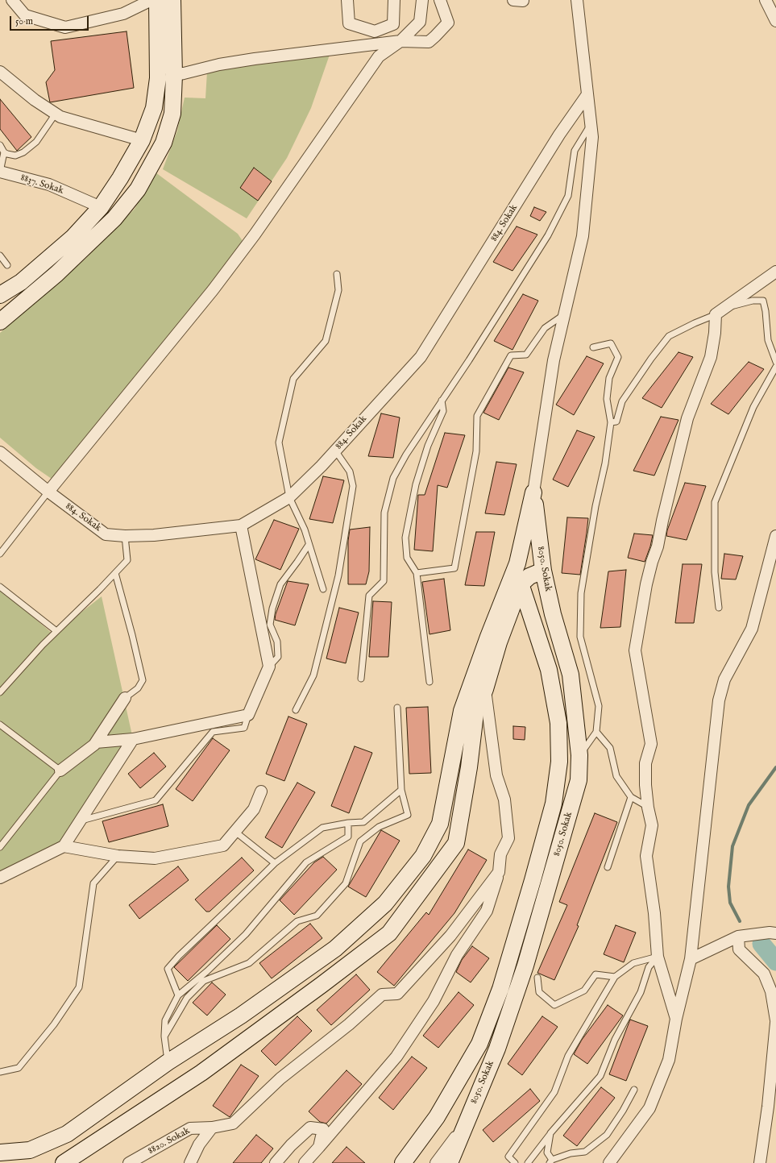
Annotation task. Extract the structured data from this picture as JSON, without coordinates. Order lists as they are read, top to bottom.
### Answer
{
  "streets": {
    "street": [
      "8837. Sokak",
      "884. Sokak",
      "8050. Sokak",
      "8820. Sokak"
    ]
  },
  "scale_bar": "50 m"
}
